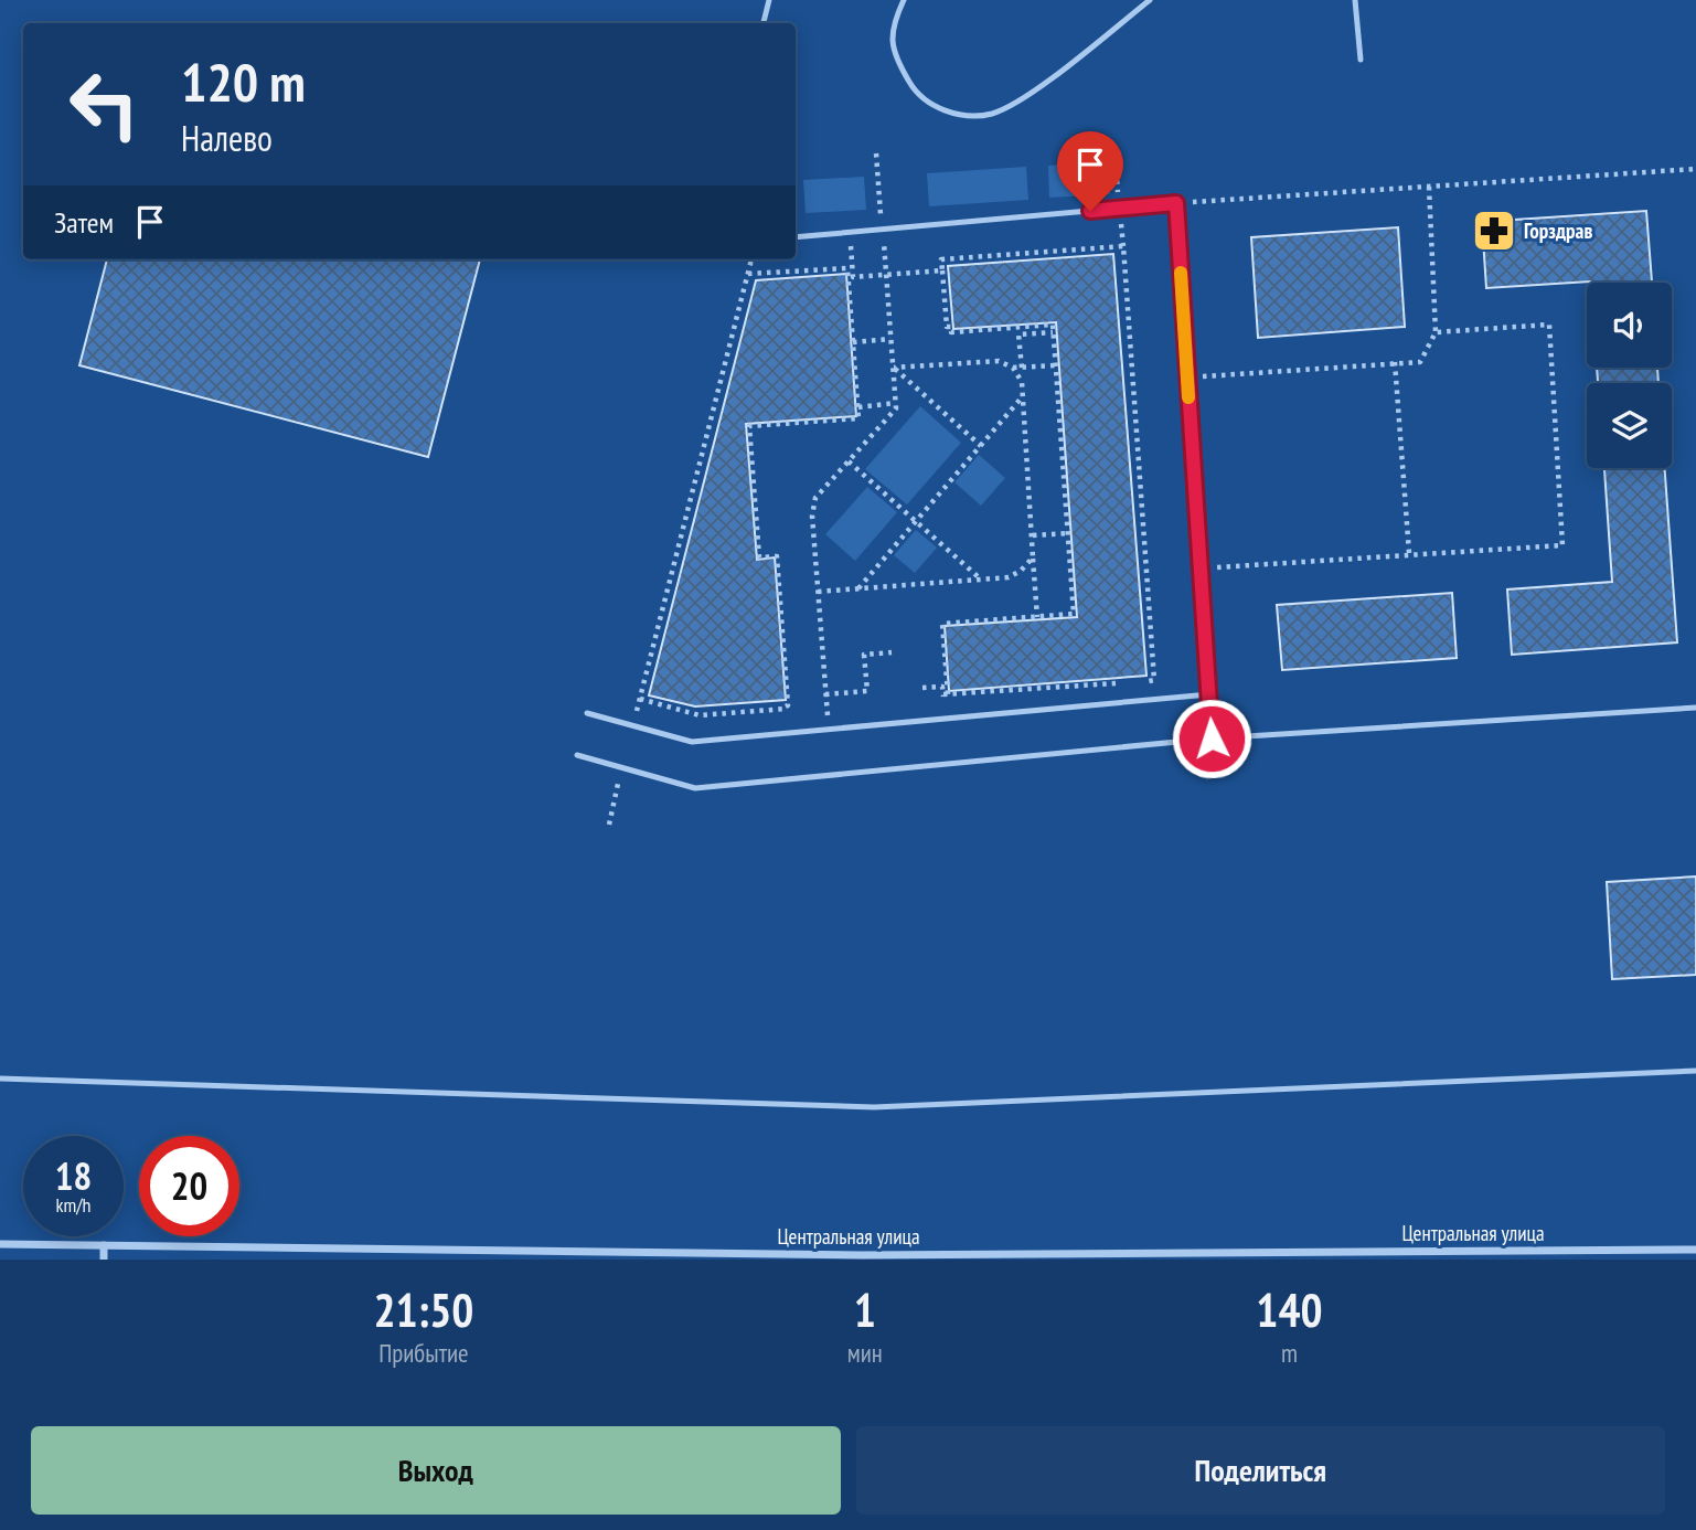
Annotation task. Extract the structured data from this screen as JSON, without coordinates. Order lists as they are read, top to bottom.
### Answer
{
  "streets": {
    "street": ["Центральная улица"]
  },
  "places": {
    "pharmacy": ["Горздрав"]
  },
  "page": {
    "turn": ["120 m", "Налево"],
    "then": "Затем",
    "speed": "18 km/h",
    "limit": "20",
    "eta": [
      "21:50",
      "Прибытие",
      "1",
      "мин",
      "140",
      "m"
    ],
    "buttons": ["Выход", "Поделиться"]
  }
}
